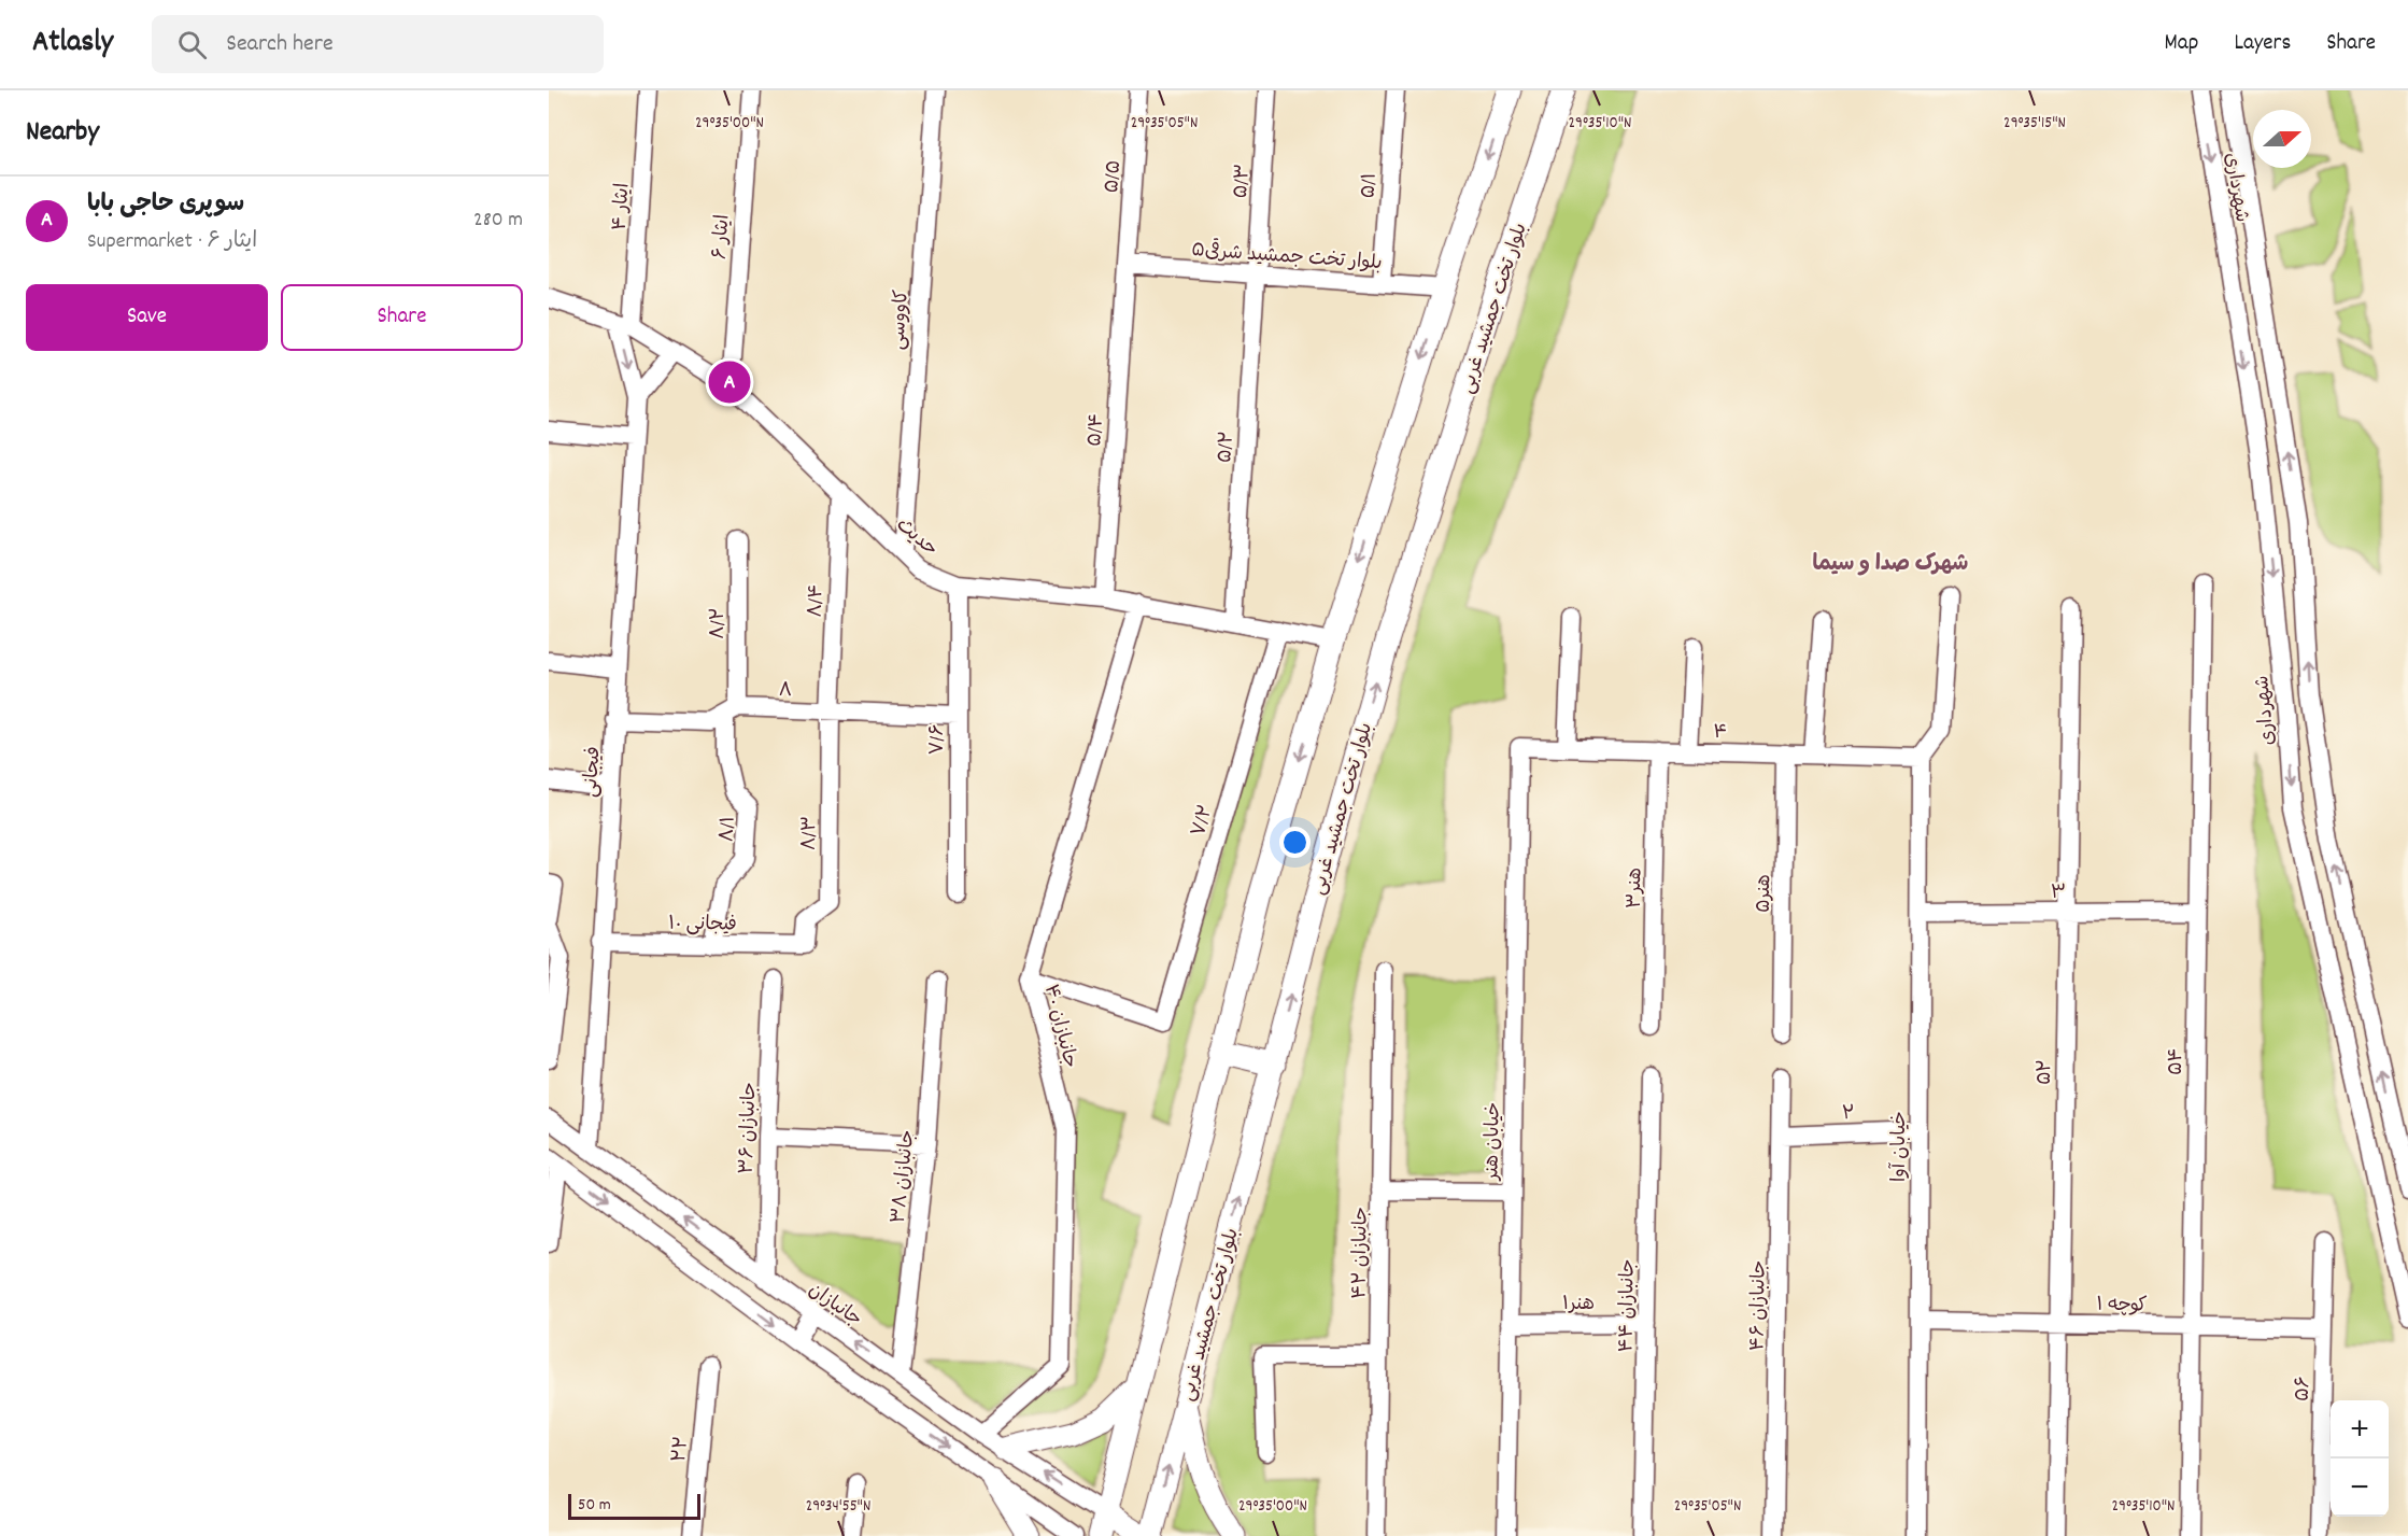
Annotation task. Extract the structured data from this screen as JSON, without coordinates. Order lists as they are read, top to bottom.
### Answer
{
  "streets": {
    "main road": ["بلوار تخت جمشید غربی"],
    "street": [
      "۵/۵",
      "۵/۳",
      "۵/۱",
      "شهرداری",
      "ایثار ۴",
      "ایثار ۶",
      "بلوار تخت جمشید شرقی۵",
      "کاووسی",
      "۵/۴",
      "۵/۲",
      "حدیث",
      "۸/۴",
      "۸/۲",
      "۸",
      "۴",
      "۷/۶",
      "فیجانی",
      "۷/۲",
      "۸/۱",
      "۸/۳",
      "هنر۳",
      "۳",
      "هنر۵",
      "فیجانی ۱۰",
      "۴۰ جانبازان",
      "۵۴",
      "۵۲",
      "۲",
      "۳۶ جانبازان",
      "خیابان هنر",
      "خیابان آوا",
      "۳۸ جانبازان",
      "۴۲ جانبازان",
      "هنر۱",
      "جانبازان",
      "کوچه ۱",
      "۴۴ جانبازان",
      "۴۶ جانبازان",
      "۵۶",
      "۲۲"
    ]
  },
  "crossings": [
    ["۵/۵", "بلوار تخت جمشید شرقی۵"],
    ["۵/۵", "۵/۴"],
    ["۵/۳", "بلوار تخت جمشید شرقی۵"],
    ["۵/۳", "۵/۲"],
    ["۵/۱", "بلوار تخت جمشید شرقی۵"],
    ["ایثار ۴", "حدیث"],
    ["ایثار ۴", "فیجانی"],
    ["ایثار ۶", "حدیث"],
    ["بلوار تخت جمشید شرقی۵", "۵/۴"],
    ["بلوار تخت جمشید شرقی۵", "۵/۲"],
    ["کاووسی", "حدیث"],
    ["۵/۴", "حدیث"],
    ["۵/۲", "حدیث"],
    ["حدیث", "۸/۴"],
    ["حدیث", "۷/۶"],
    ["حدیث", "۷/۲"],
    ["حدیث", "۴۰ جانبازان"],
    ["۸/۴", "۸"],
    ["۸/۴", "۸/۳"],
    ["۸/۲", "۸"],
    ["۸/۲", "۸/۱"],
    ["۸", "۷/۶"],
    ["۸", "فیجانی"],
    ["۸", "۸/۱"],
    ["۸", "۸/۳"],
    ["۴", "هنر۳"],
    ["۴", "هنر۵"],
    ["۴", "خیابان هنر"],
    ["۴", "خیابان آوا"],
    ["فیجانی", "فیجانی ۱۰"],
    ["فیجانی", "جانبازان"],
    ["۷/۲", "۴۰ جانبازان"],
    ["۸/۱", "فیجانی ۱۰"],
    ["۸/۳", "فیجانی ۱۰"],
    ["۳", "۵۴"],
    ["۳", "۵۲"],
    ["۳", "خیابان آوا"],
    ["۴۰ جانبازان", "جانبازان"],
    ["۵۴", "کوچه ۱"],
    ["۵۲", "کوچه ۱"],
    ["۲", "خیابان آوا"],
    ["۲", "۴۶ جانبازان"],
    ["۳۶ جانبازان", "جانبازان"],
    ["خیابان هنر", "هنر۱"],
    ["خیابان آوا", "کوچه ۱"],
    ["۳۸ جانبازان", "جانبازان"],
    ["هنر۱", "۴۴ جانبازان"],
    ["کوچه ۱", "۵۶"]
  ],
  "districts": ["شهرک صدا و سیما"],
  "scale_bar": "50 m",
  "north": "right",
  "page": {
    "header": "Atlasly",
    "search": "Search here",
    "nav": ["Map", "Layers", "Share"],
    "heading": "Nearby",
    "list": [
      {
        "mark": "A",
        "name": "سوپری حاجی بابا",
        "note": "Supermarket · ایثار ۶",
        "value": "280 m"
      }
    ],
    "buttons": ["Save", "Share"],
    "pins": "A",
    "map_buttons": ["+", "−"],
    "scale": "50 m"
  },
  "coordinates": [
    "29°35'10\"N",
    "29°35'15\"N",
    "29°35'00\"N",
    "29°35'05\"N",
    "29°34'55\"N"
  ]
}
